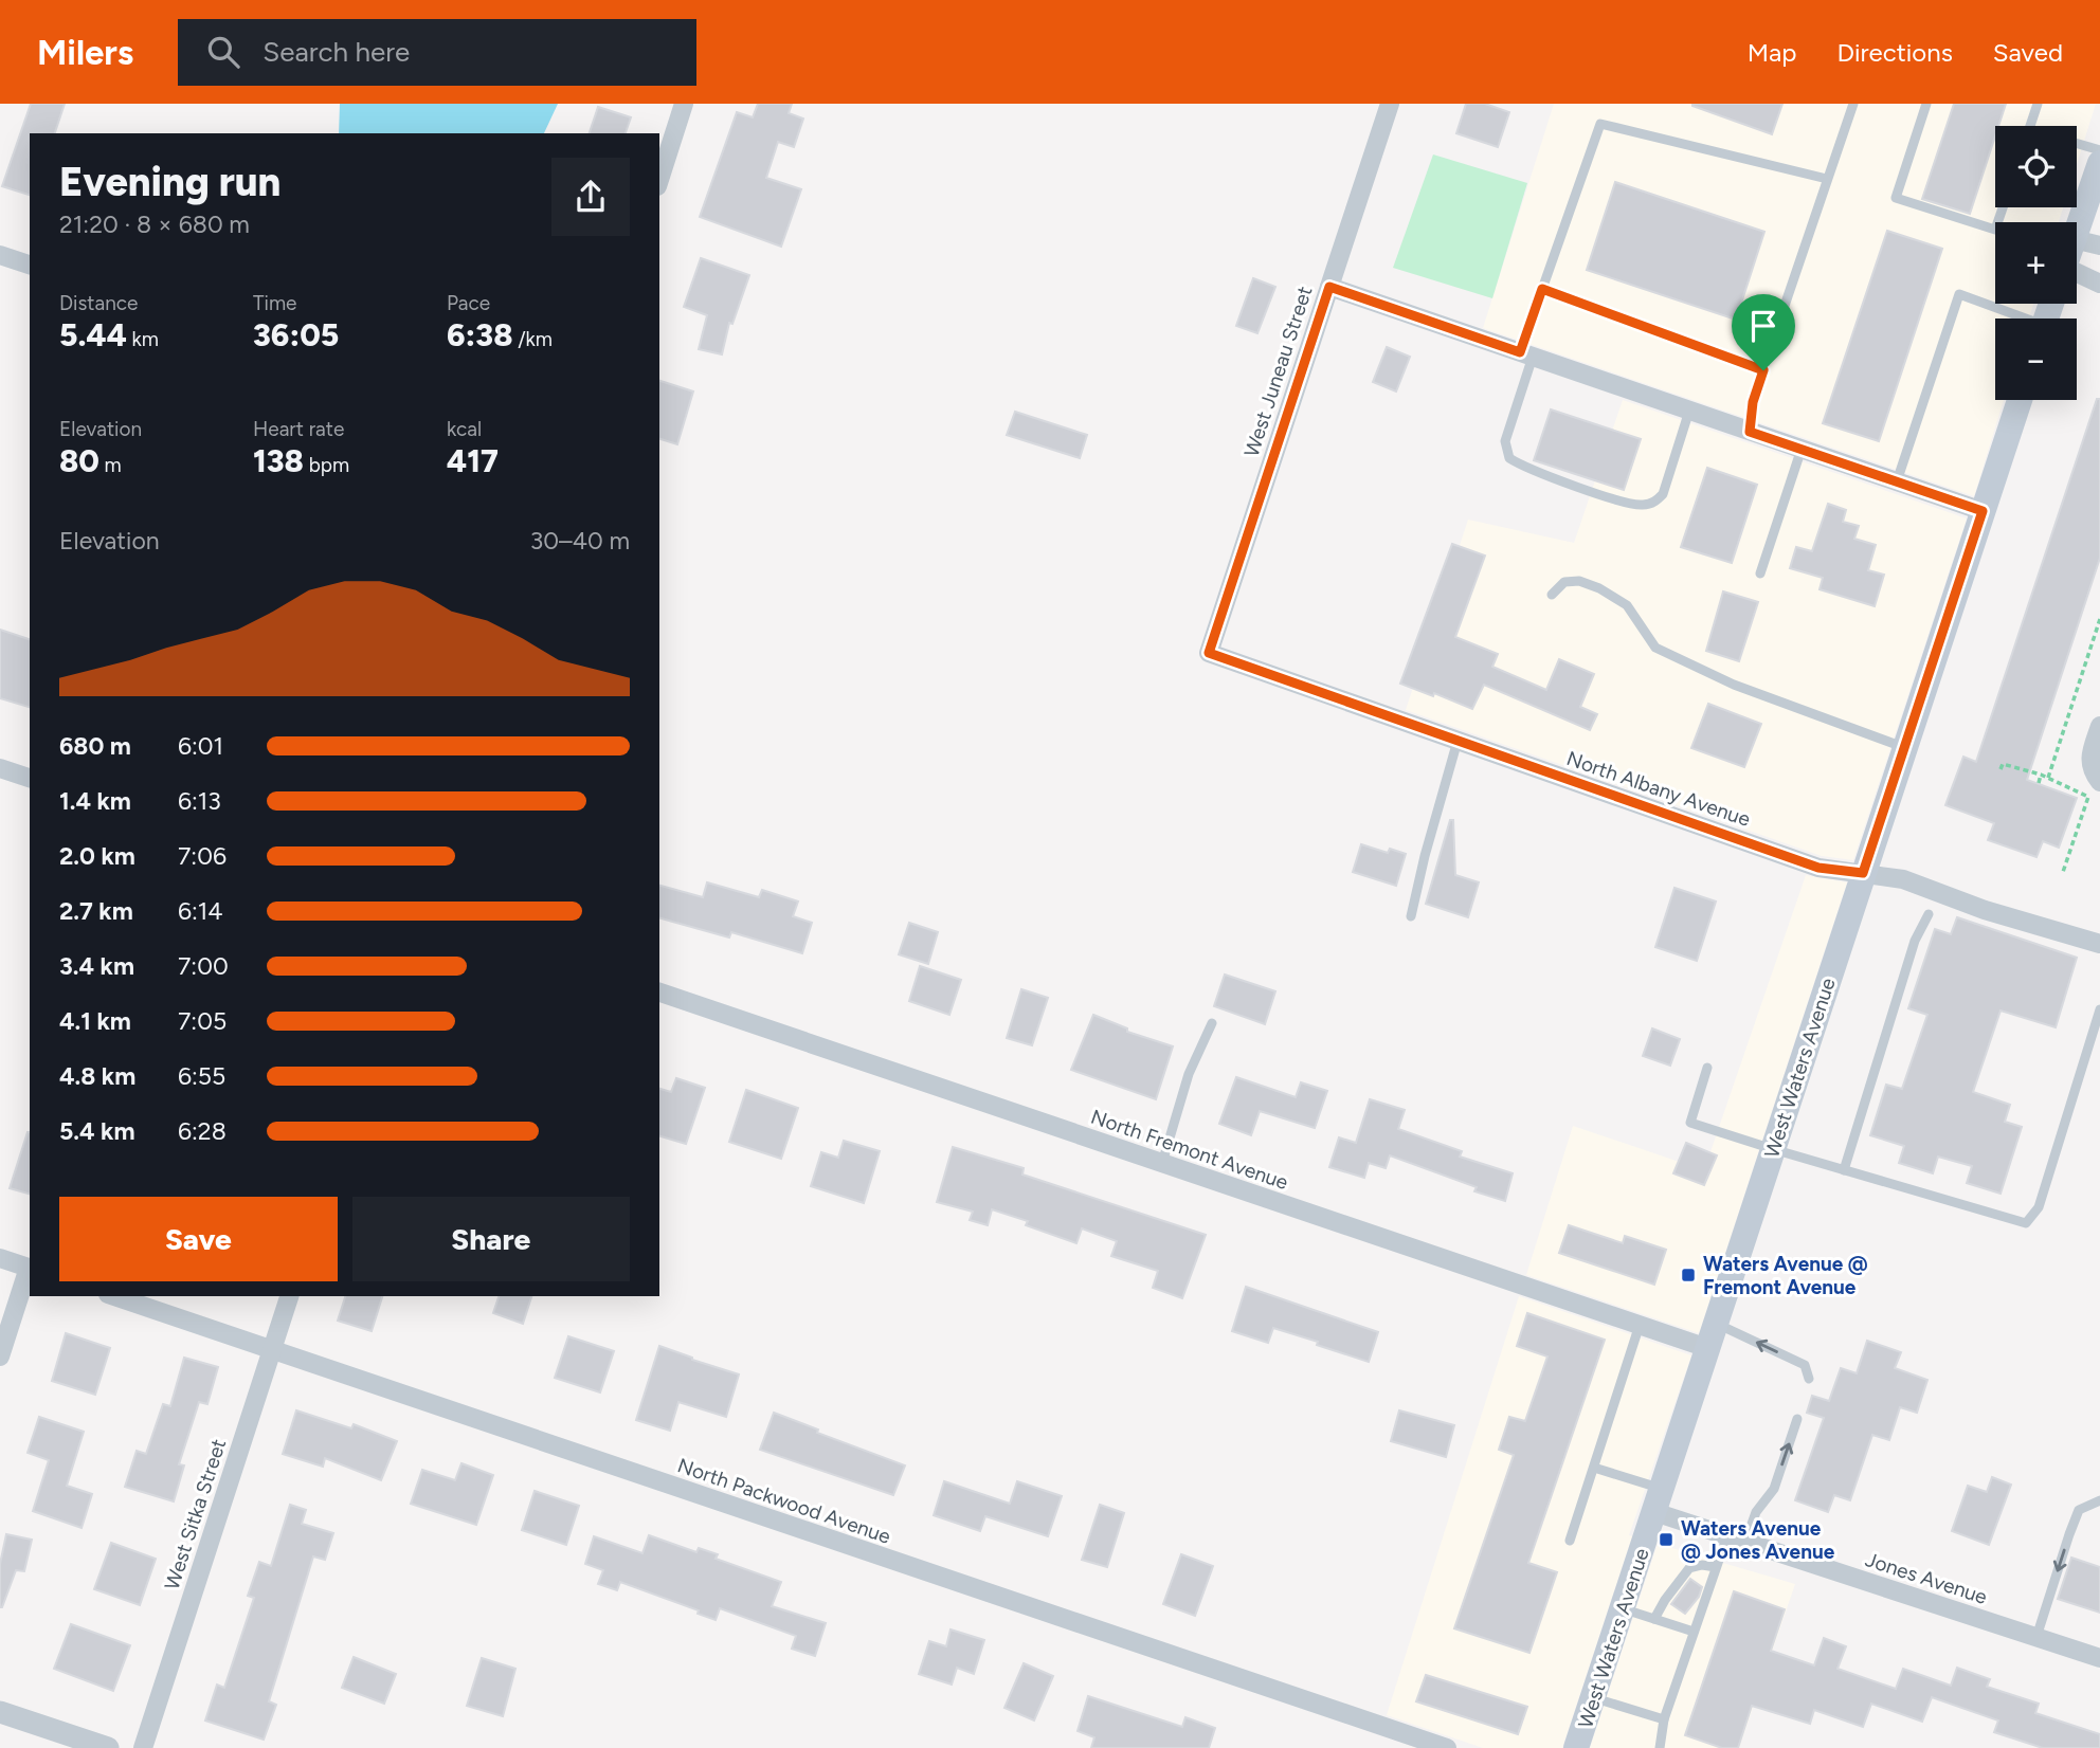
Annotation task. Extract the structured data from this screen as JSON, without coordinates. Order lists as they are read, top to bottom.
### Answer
{
  "streets": {
    "main road": ["West Waters Avenue"],
    "street": [
      "West Juneau Street",
      "North Albany Avenue",
      "North Fremont Avenue",
      "North Packwood Avenue",
      "West Sitka Street",
      "Jones Avenue"
    ]
  },
  "crossings": [
    ["West Juneau Street", "North Albany Avenue"],
    ["North Albany Avenue", "West Waters Avenue"],
    ["West Waters Avenue", "North Fremont Avenue"],
    ["West Waters Avenue", "Jones Avenue"],
    ["North Packwood Avenue", "West Sitka Street"]
  ],
  "places": {
    "transit": ["Waters Avenue @ Fremont Avenue", "Waters Avenue @ Jones Avenue"]
  },
  "page": {
    "header": "Milers",
    "search": "Search here",
    "nav": ["Map", "Directions", "Saved"],
    "map_buttons": ["+", "−"],
    "heading": ["Evening run", "21:20 · 8 × 680 m"],
    "stats": [
      ["Distance", "5.44 km"],
      ["Time", "36:05"],
      ["Pace", "6:38 /km"],
      ["Elevation", "80 m"],
      ["Heart rate", "138 bpm"],
      ["kcal", "417"]
    ],
    "chart": ["Elevation", "30–40 m"],
    "list": [
      {
        "name": "680 m",
        "note": "6:01"
      },
      {
        "name": "1.4 km",
        "note": "6:13"
      },
      {
        "name": "2.0 km",
        "note": "7:06"
      },
      {
        "name": "2.7 km",
        "note": "6:14"
      },
      {
        "name": "3.4 km",
        "note": "7:00"
      },
      {
        "name": "4.1 km",
        "note": "7:05"
      },
      {
        "name": "4.8 km",
        "note": "6:55"
      },
      {
        "name": "5.4 km",
        "note": "6:28"
      }
    ],
    "buttons": ["Save", "Share"]
  }
}
